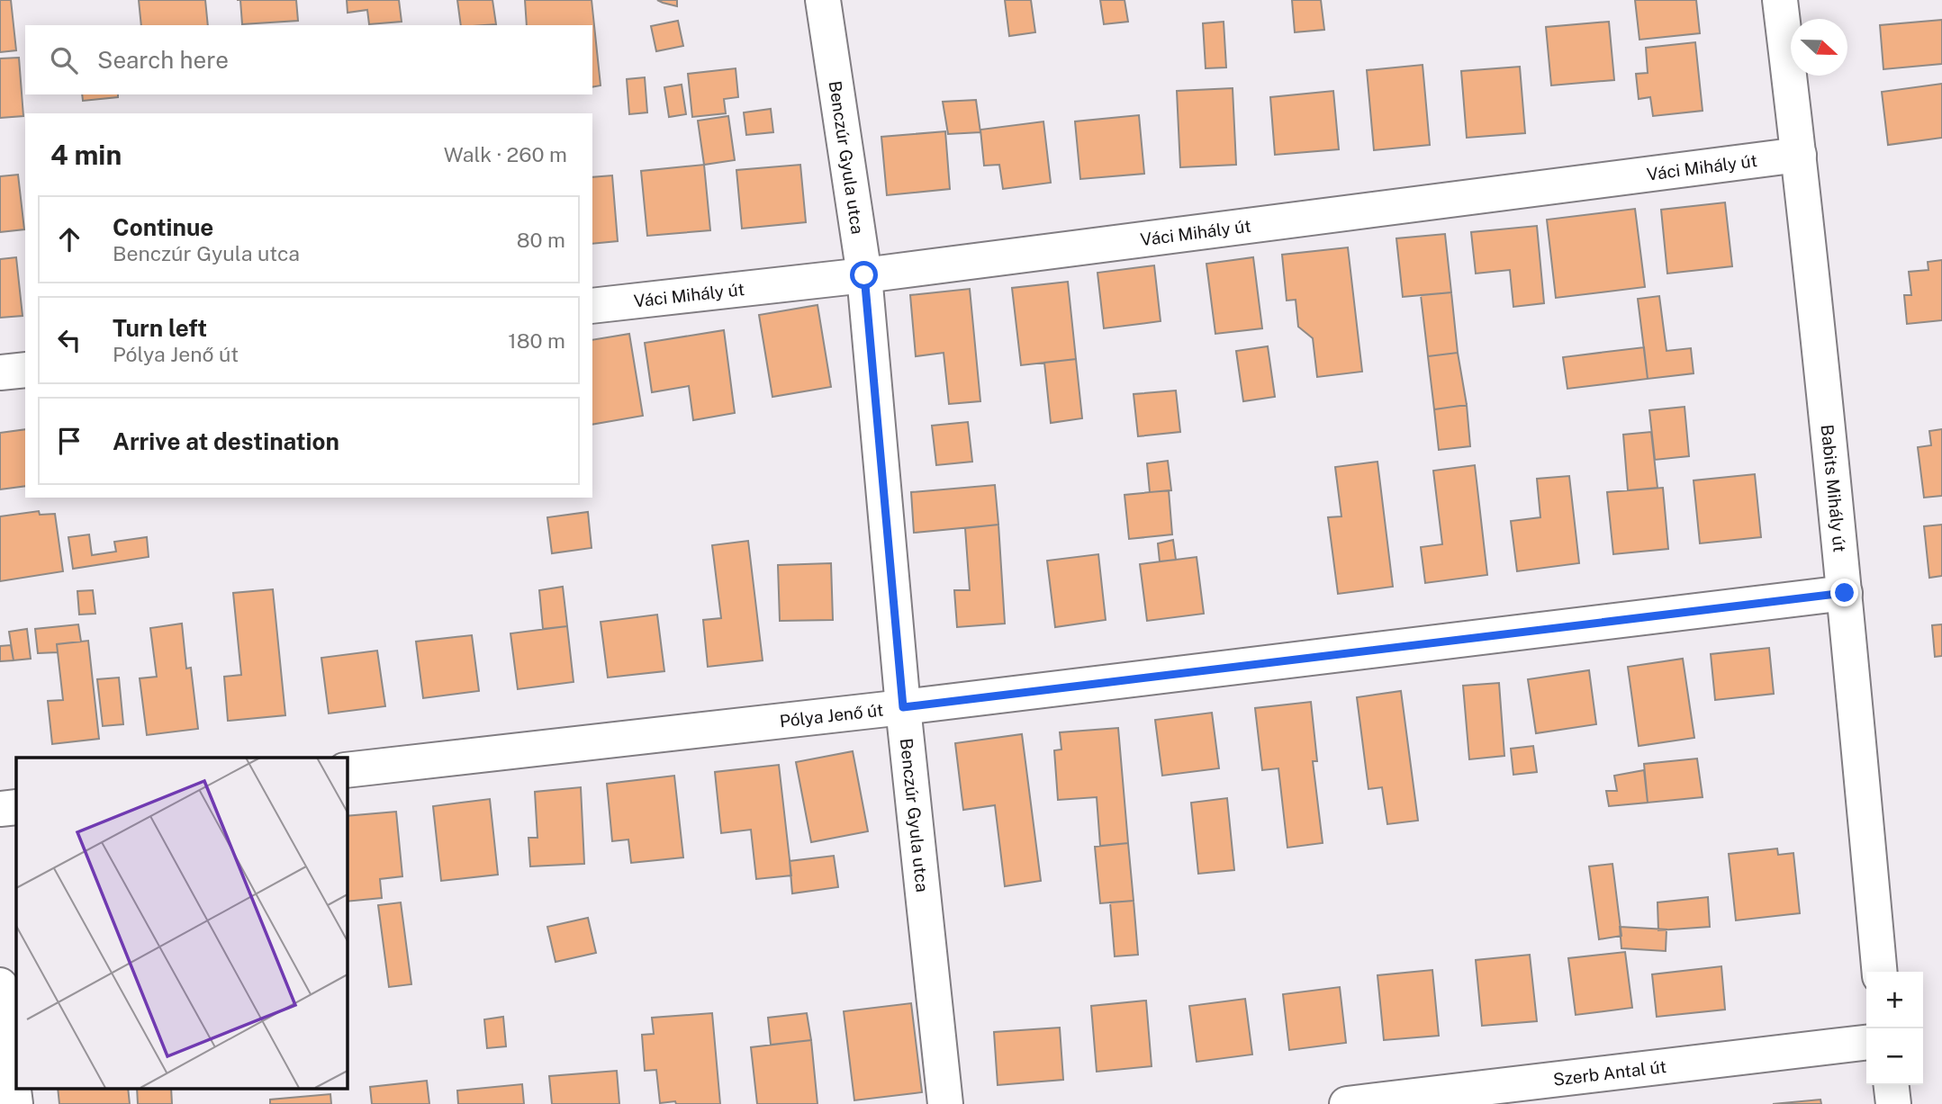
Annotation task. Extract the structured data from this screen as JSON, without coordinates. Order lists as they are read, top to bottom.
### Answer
{
  "streets": {
    "street": [
      "Benczúr Gyula utca",
      "Váci Mihály út",
      "Babits Mihály út",
      "Pólya Jenő út",
      "Szerb Antal út"
    ]
  },
  "crossings": [
    ["Benczúr Gyula utca", "Váci Mihály út"],
    ["Benczúr Gyula utca", "Pólya Jenő út"],
    ["Váci Mihály út", "Babits Mihály út"],
    ["Babits Mihály út", "Pólya Jenő út"]
  ],
  "north": "right",
  "page": {
    "search": "Search here",
    "heading": ["4 min", "Walk · 260 m"],
    "list": [
      ["Continue", "Benczúr Gyula utca", "80 m"],
      ["Turn left", "Pólya Jenő út", "180 m"],
      "Arrive at destination"
    ],
    "map_buttons": ["+", "−"]
  }
}
